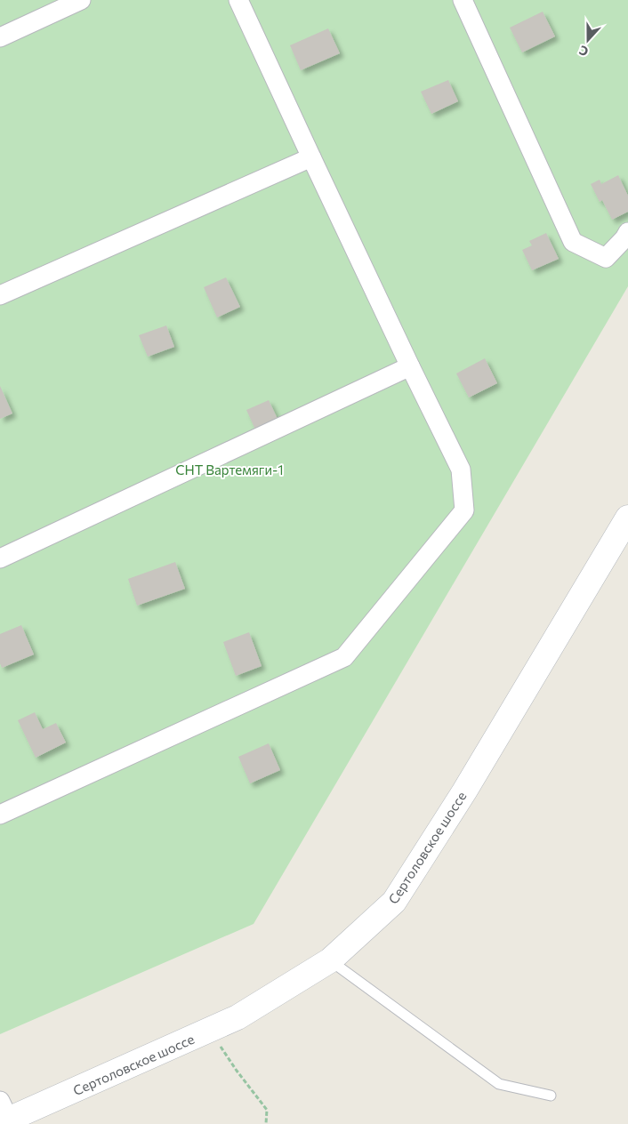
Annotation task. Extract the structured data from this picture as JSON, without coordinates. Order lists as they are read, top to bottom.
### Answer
{
  "streets": {
    "main road": ["Сертоловское шоссе"]
  },
  "parks": ["СНТ Вартемяги-1"],
  "north": "bottom"
}
